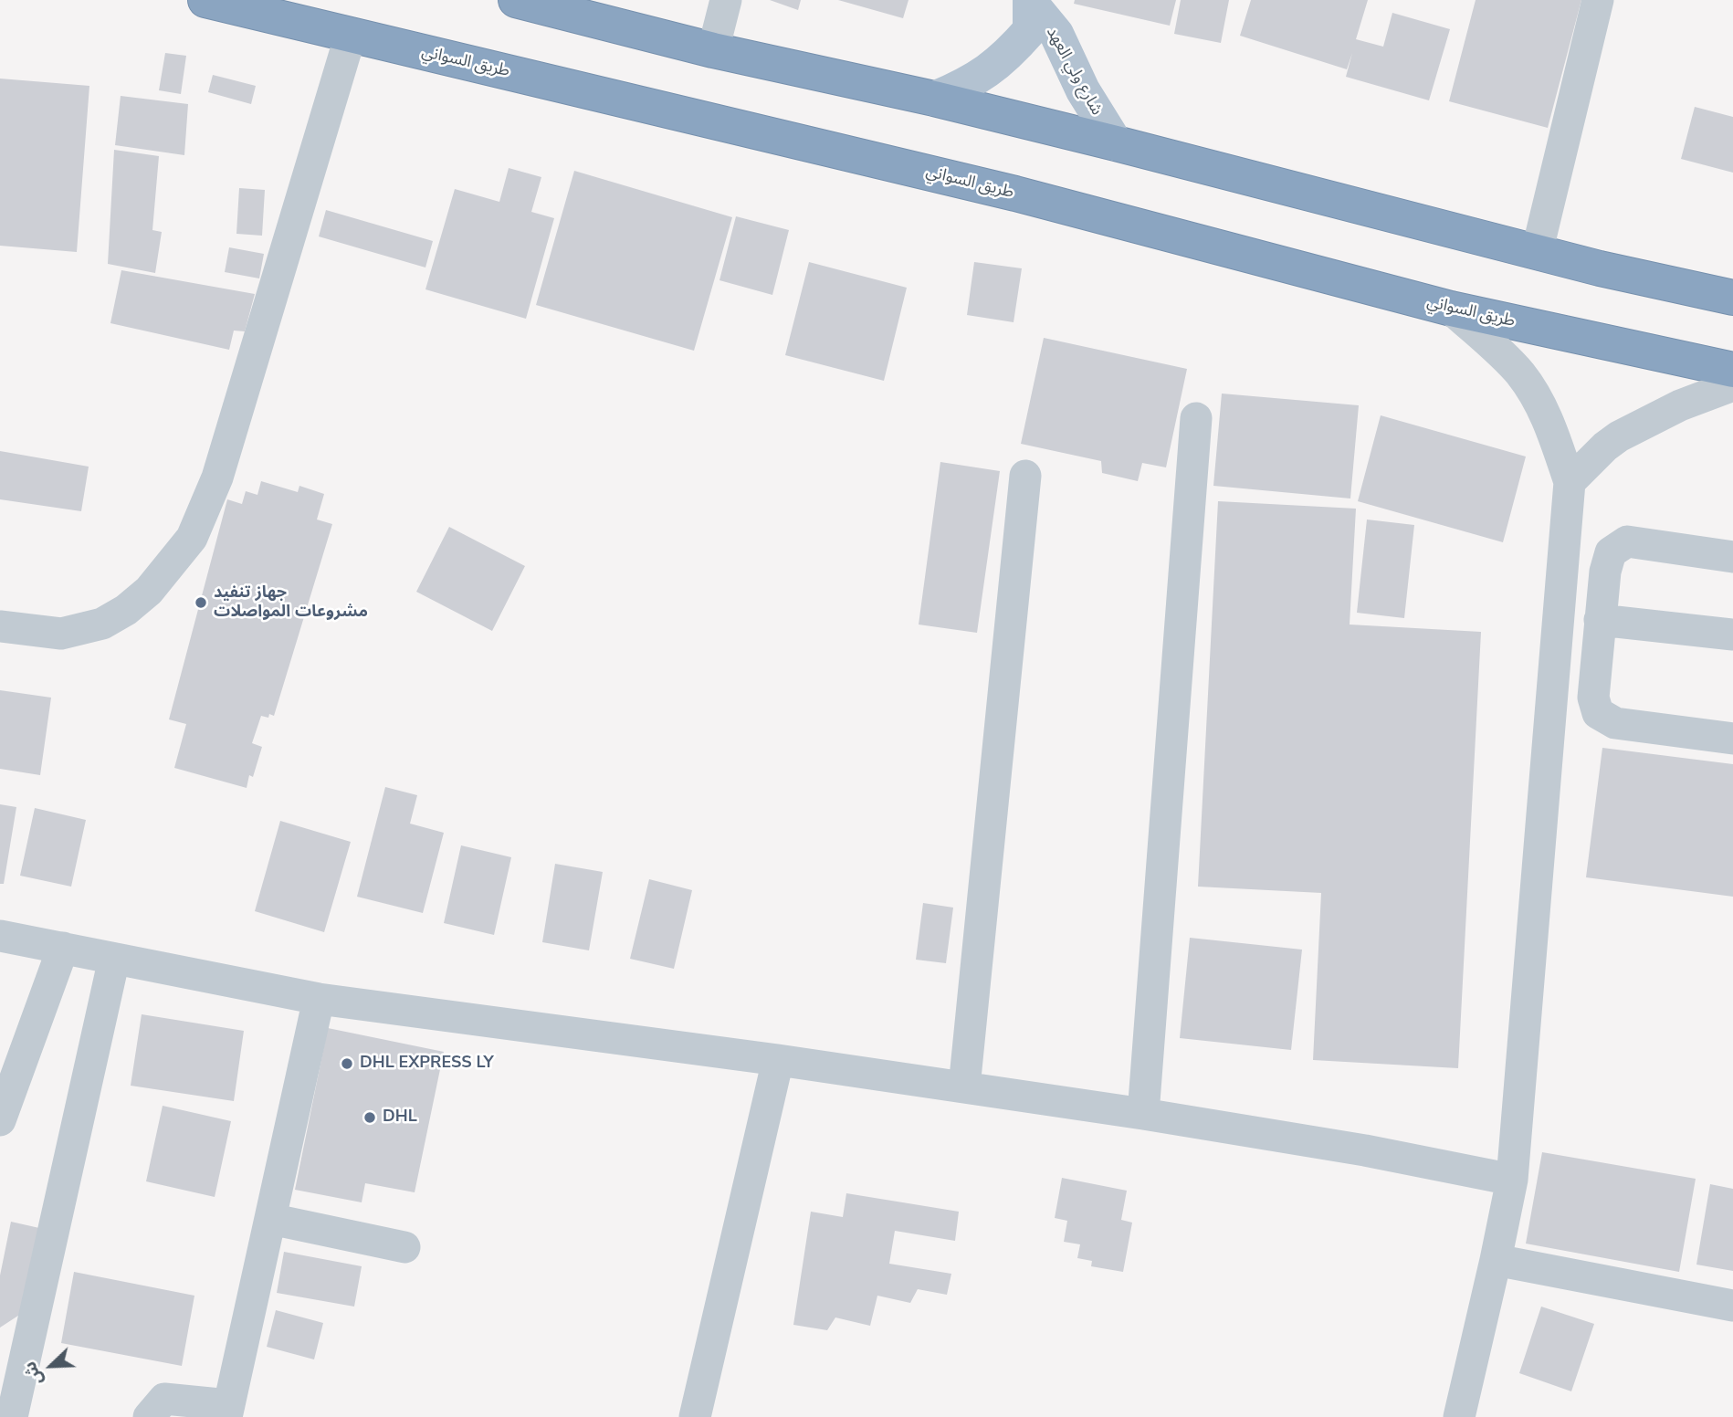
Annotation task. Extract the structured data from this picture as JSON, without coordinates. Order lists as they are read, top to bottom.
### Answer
{
  "streets": {
    "highway": ["طريق السواني"],
    "main road": ["شارع ولي العهد"]
  },
  "places": ["جهاز تنفيد مشروعات المواصلات", "DHL EXPRESS LY", "DHL"],
  "north": "bottom left"
}
